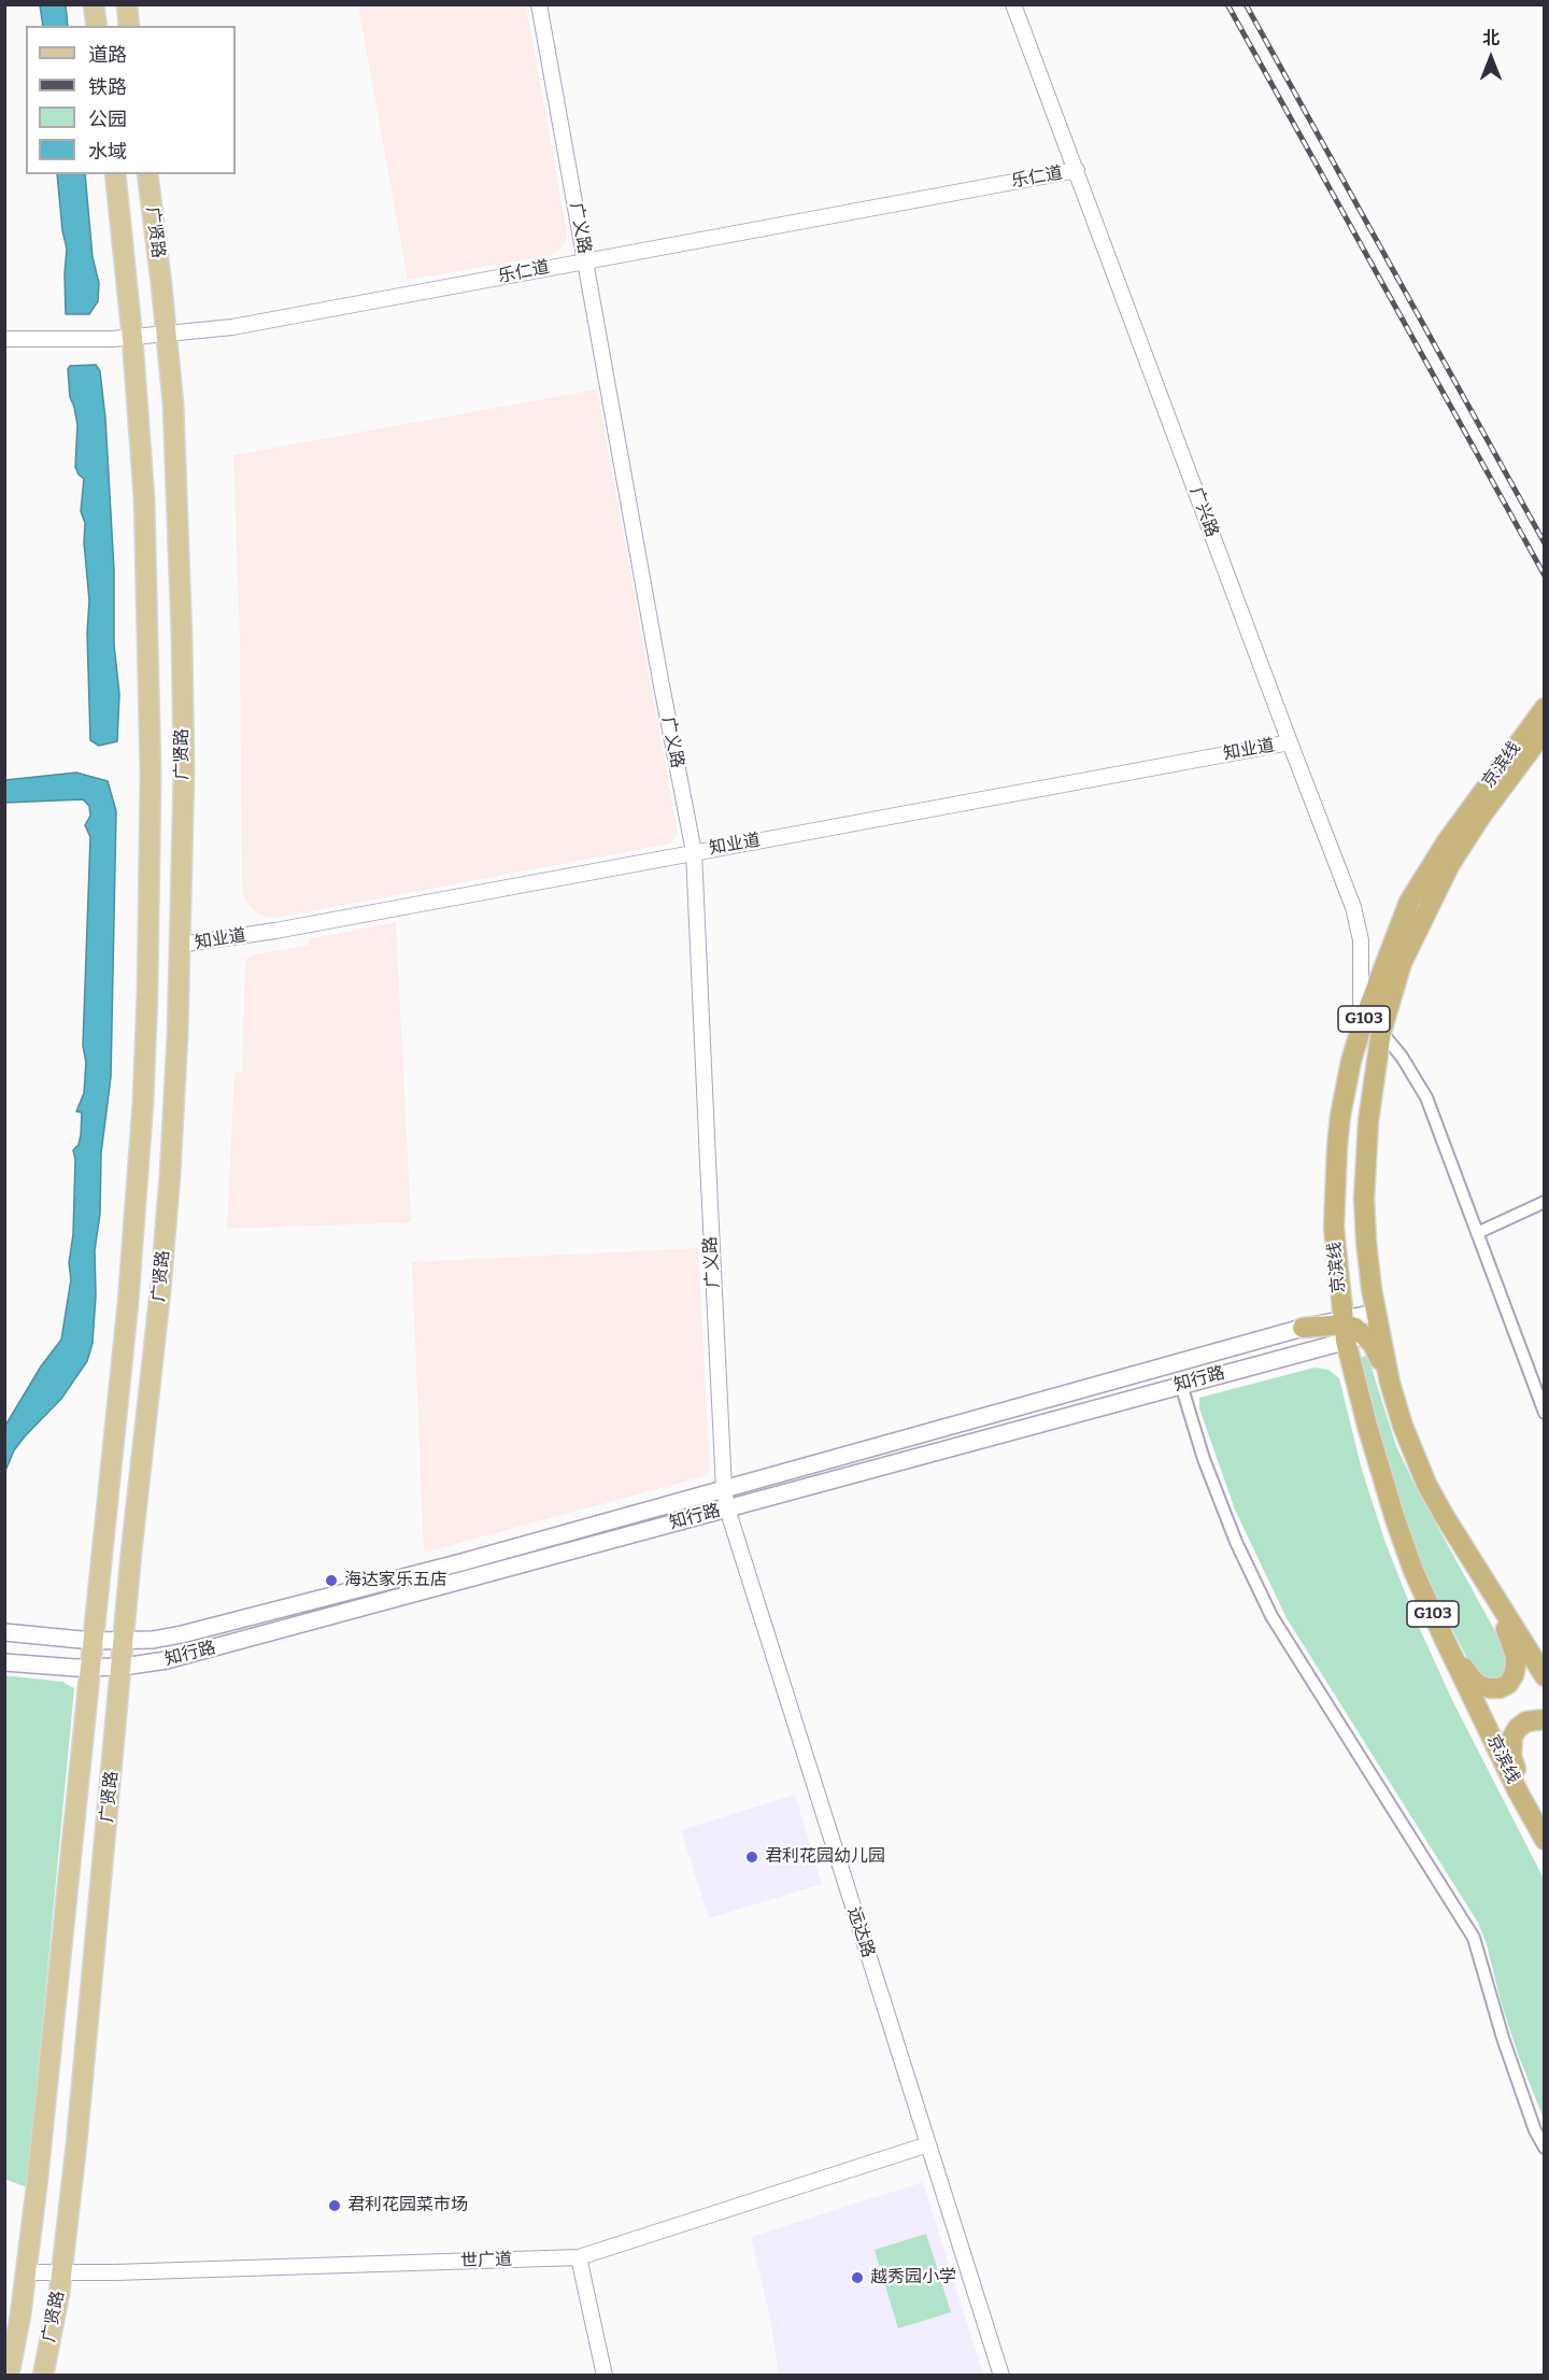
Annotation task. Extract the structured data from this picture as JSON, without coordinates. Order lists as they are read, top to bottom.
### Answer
{
  "streets": {
    "highway": ["京滨线", "G103"],
    "main road": ["广贤路", "知行路"],
    "street": [
      "乐仁道",
      "广义路",
      "广兴路",
      "知业道",
      "远达路",
      "世广道"
    ]
  },
  "crossings": [
    ["乐仁道", "广义路"],
    ["乐仁道", "广贤路"],
    ["乐仁道", "广兴路"],
    ["广义路", "知业道"],
    ["广义路", "知行路"],
    ["广义路", "远达路"],
    ["广贤路", "知业道"],
    ["广贤路", "知行路"],
    ["广贤路", "世广道"],
    ["广兴路", "知业道"],
    ["广兴路", "京滨线"],
    ["京滨线", "知行路"],
    ["知行路", "远达路"],
    ["远达路", "世广道"]
  ],
  "places": [
    "海达家乐五店",
    "君利花园幼儿园",
    "君利花园菜市场",
    "越秀园小学"
  ],
  "legend": [
    "道路",
    "铁路",
    "公园",
    "水域"
  ],
  "north": "top"
}
